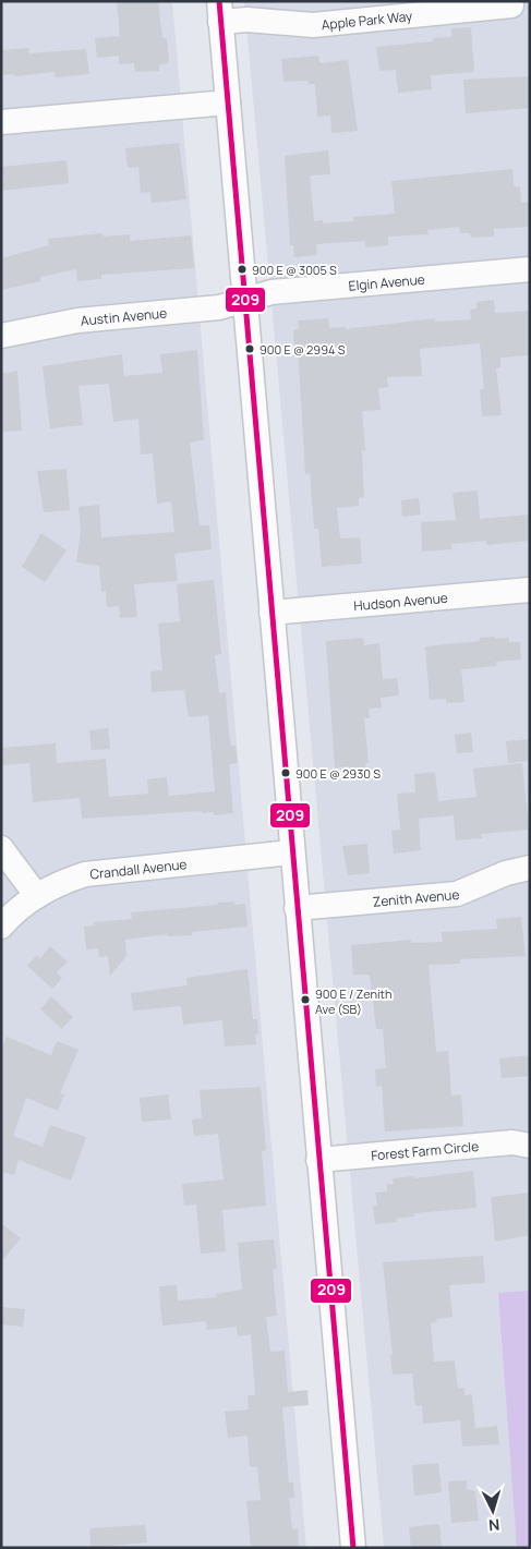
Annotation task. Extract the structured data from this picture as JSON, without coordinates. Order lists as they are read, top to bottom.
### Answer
{
  "streets": {
    "street": [
      "Apple Park Way",
      "Elgin Avenue",
      "Austin Avenue",
      "Hudson Avenue",
      "Crandall Avenue",
      "Zenith Avenue",
      "Forest Farm Circle"
    ]
  },
  "crossings": [
    ["Elgin Avenue", "Austin Avenue"]
  ],
  "places": [
    "900 E @ 3005 S",
    "900 E @ 2994 S",
    "900 E @ 2930 S",
    "900 E / Zenith Ave (SB)"
  ],
  "lines": ["transit line 209"],
  "north": "bottom"
}
